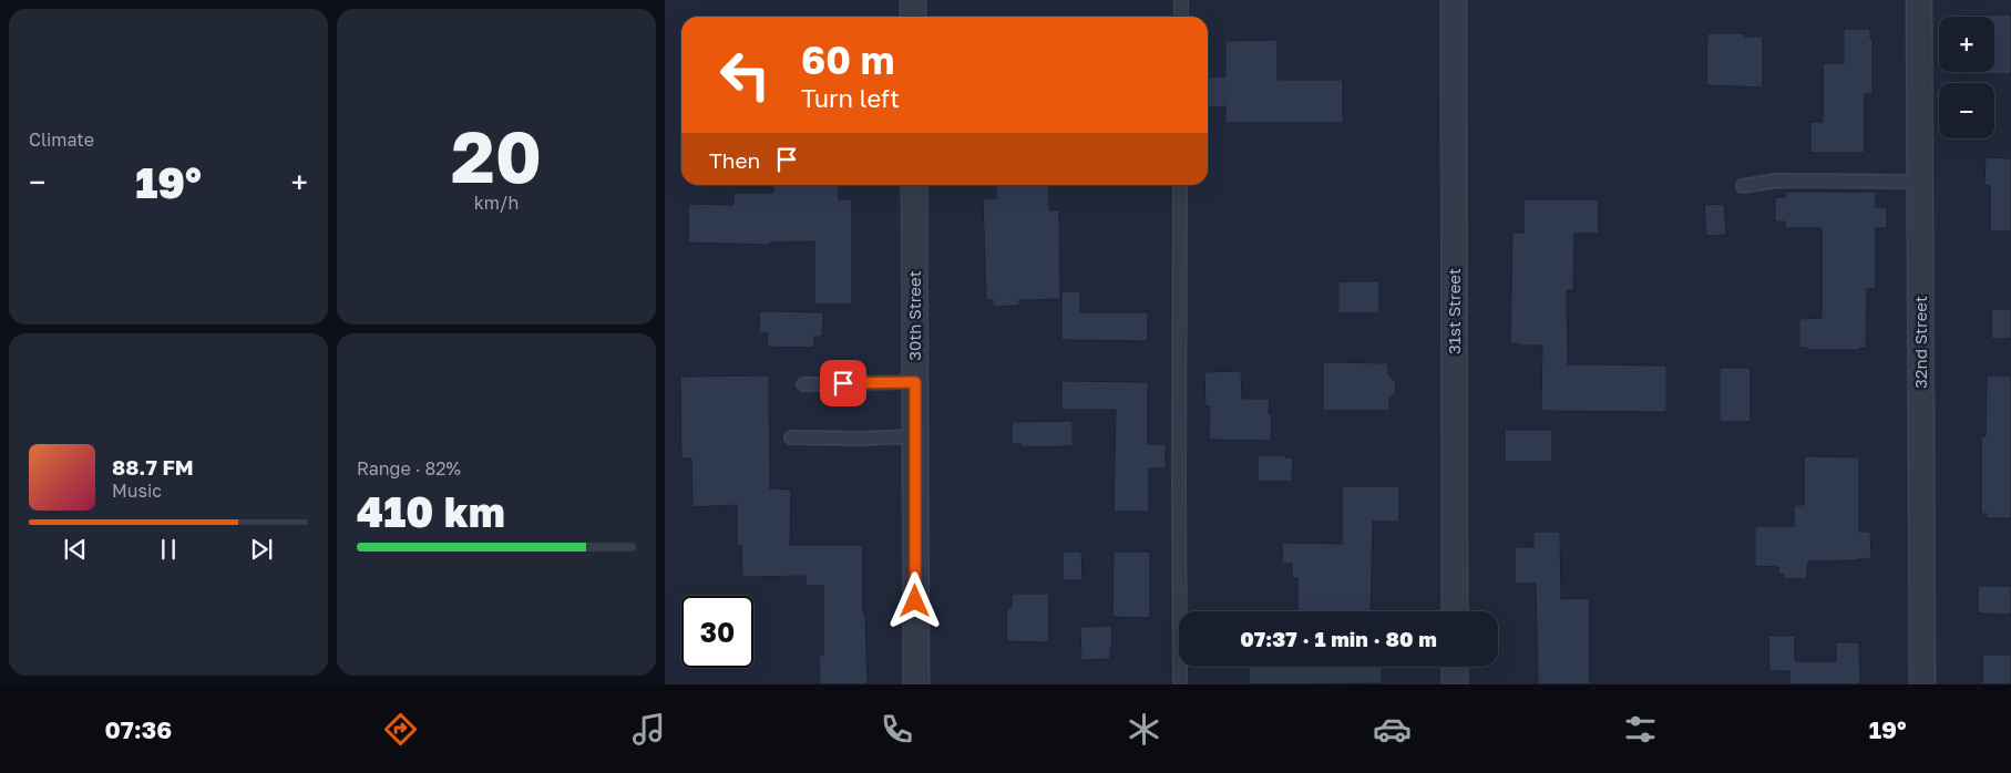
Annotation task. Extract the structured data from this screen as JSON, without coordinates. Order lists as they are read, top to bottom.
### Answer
{
  "streets": {
    "street": ["31st Street", "30th Street", "32nd Street"]
  },
  "page": {
    "tile": [
      "Climate",
      ["20", "km/h"],
      ["Range · 82%", "410 km"]
    ],
    "map_buttons": ["+", "−"],
    "turn": ["60 m", "Turn left"],
    "then": "Then",
    "heat": ["−", "19°", "+"],
    "song": ["88.7 FM", "Music"],
    "limit": "30",
    "trip": "07:37 · 1 min · 80 m",
    "tabs": ["07:36", "19°"]
  }
}
